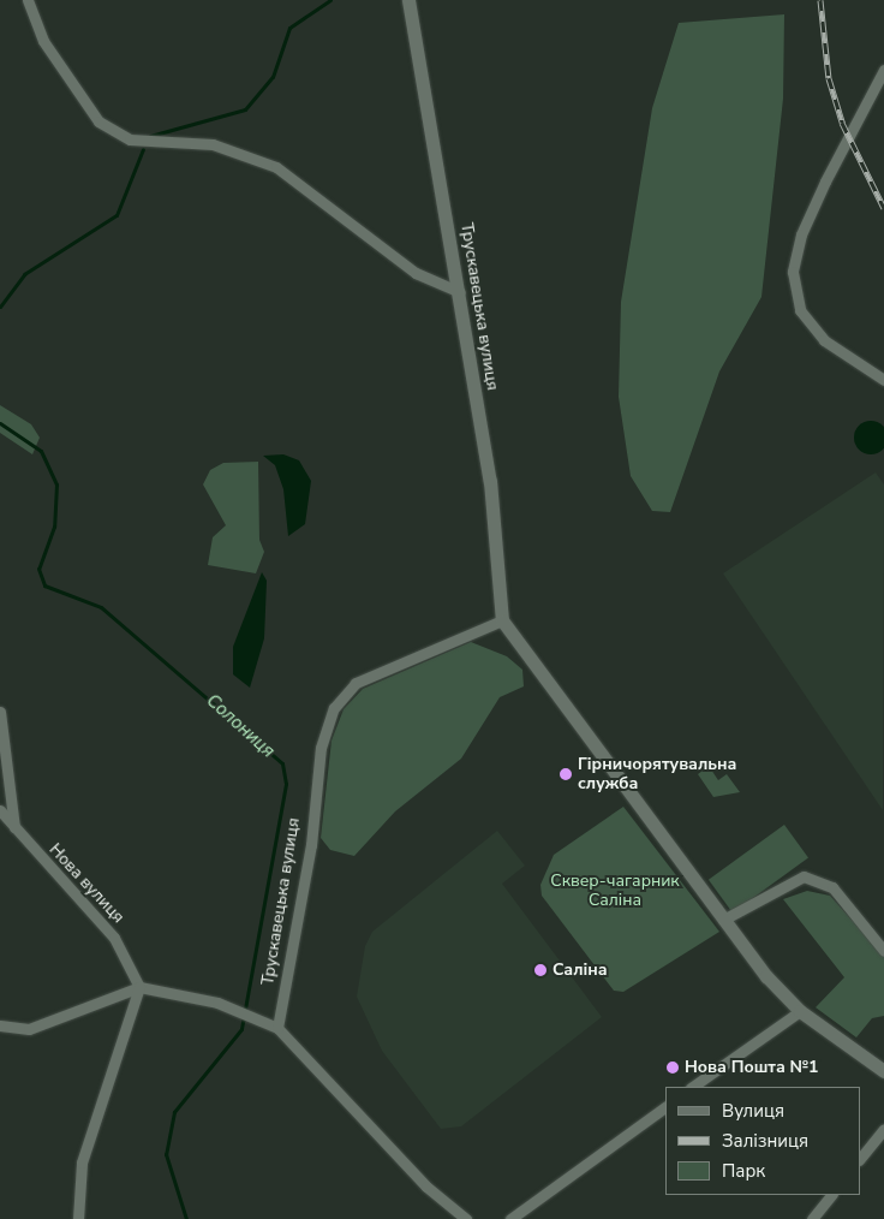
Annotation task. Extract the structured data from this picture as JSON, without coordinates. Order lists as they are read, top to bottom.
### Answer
{
  "streets": {
    "street": ["Трускавецька вулиця", "Нова вулиця"]
  },
  "water": ["Солониця"],
  "parks": ["Сквер-чагарник Саліна"],
  "places": ["Гірничорятувальна служба", "Саліна", "Нова Пошта №1"],
  "legend": ["Вулиця", "Залізниця", "Парк"]
}
